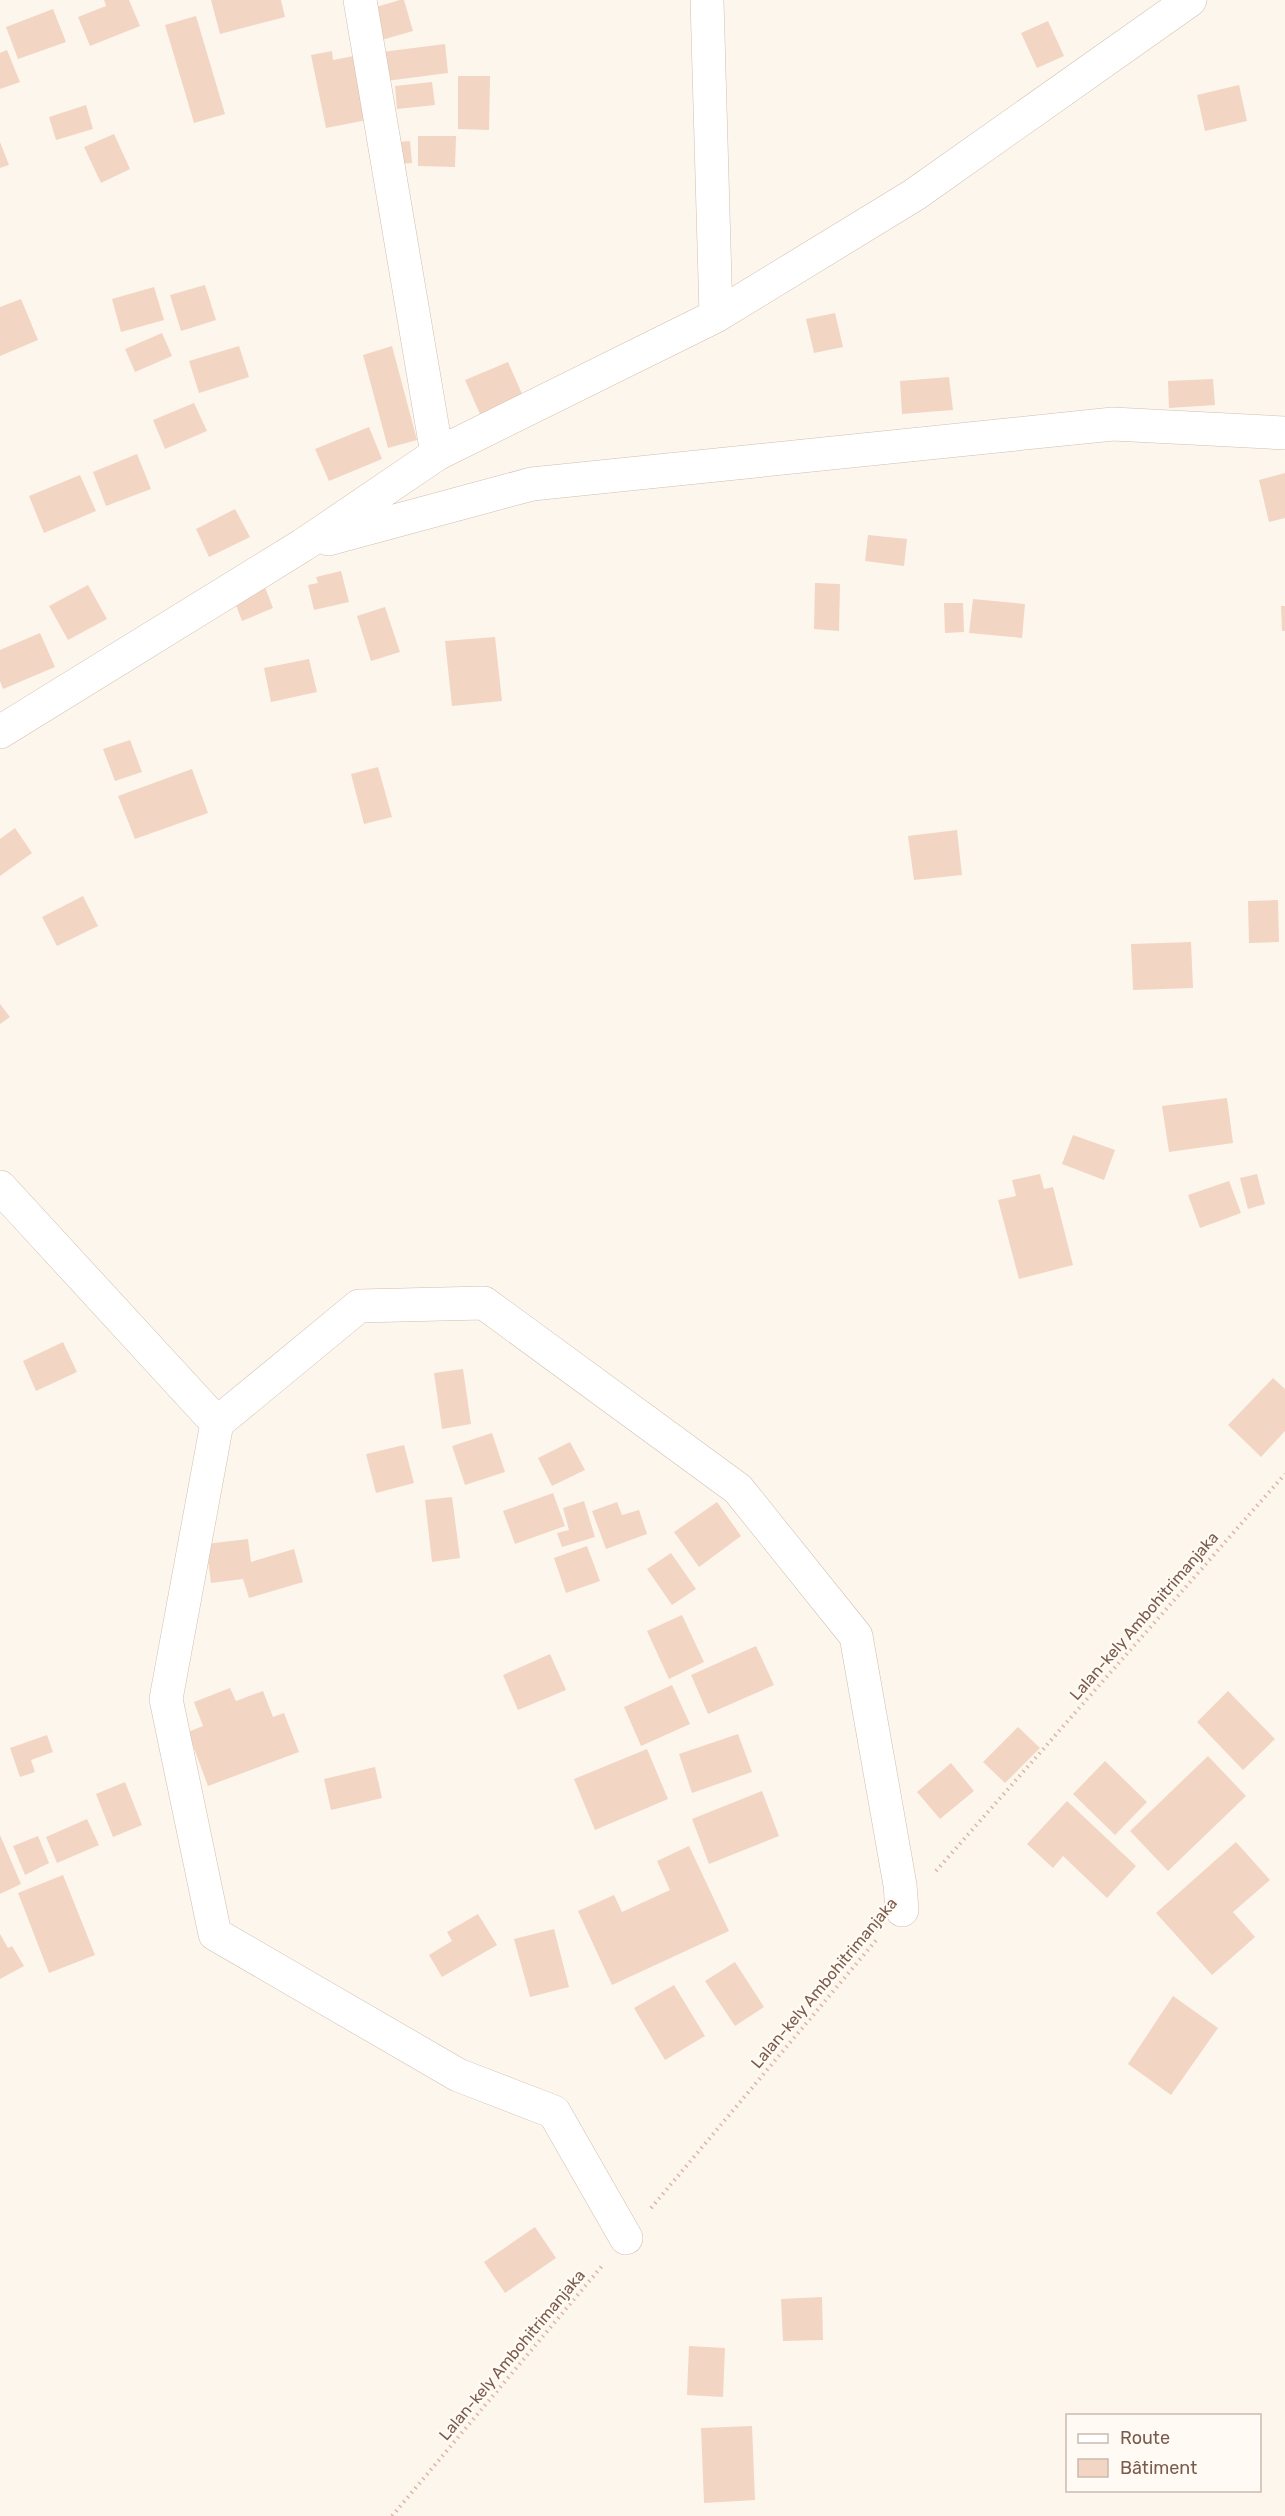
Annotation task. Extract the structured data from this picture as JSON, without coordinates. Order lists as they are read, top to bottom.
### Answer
{
  "streets": {
    "path": ["Lalan-kely Ambohitrimanjaka"]
  },
  "legend": ["Route", "Bâtiment"]
}
